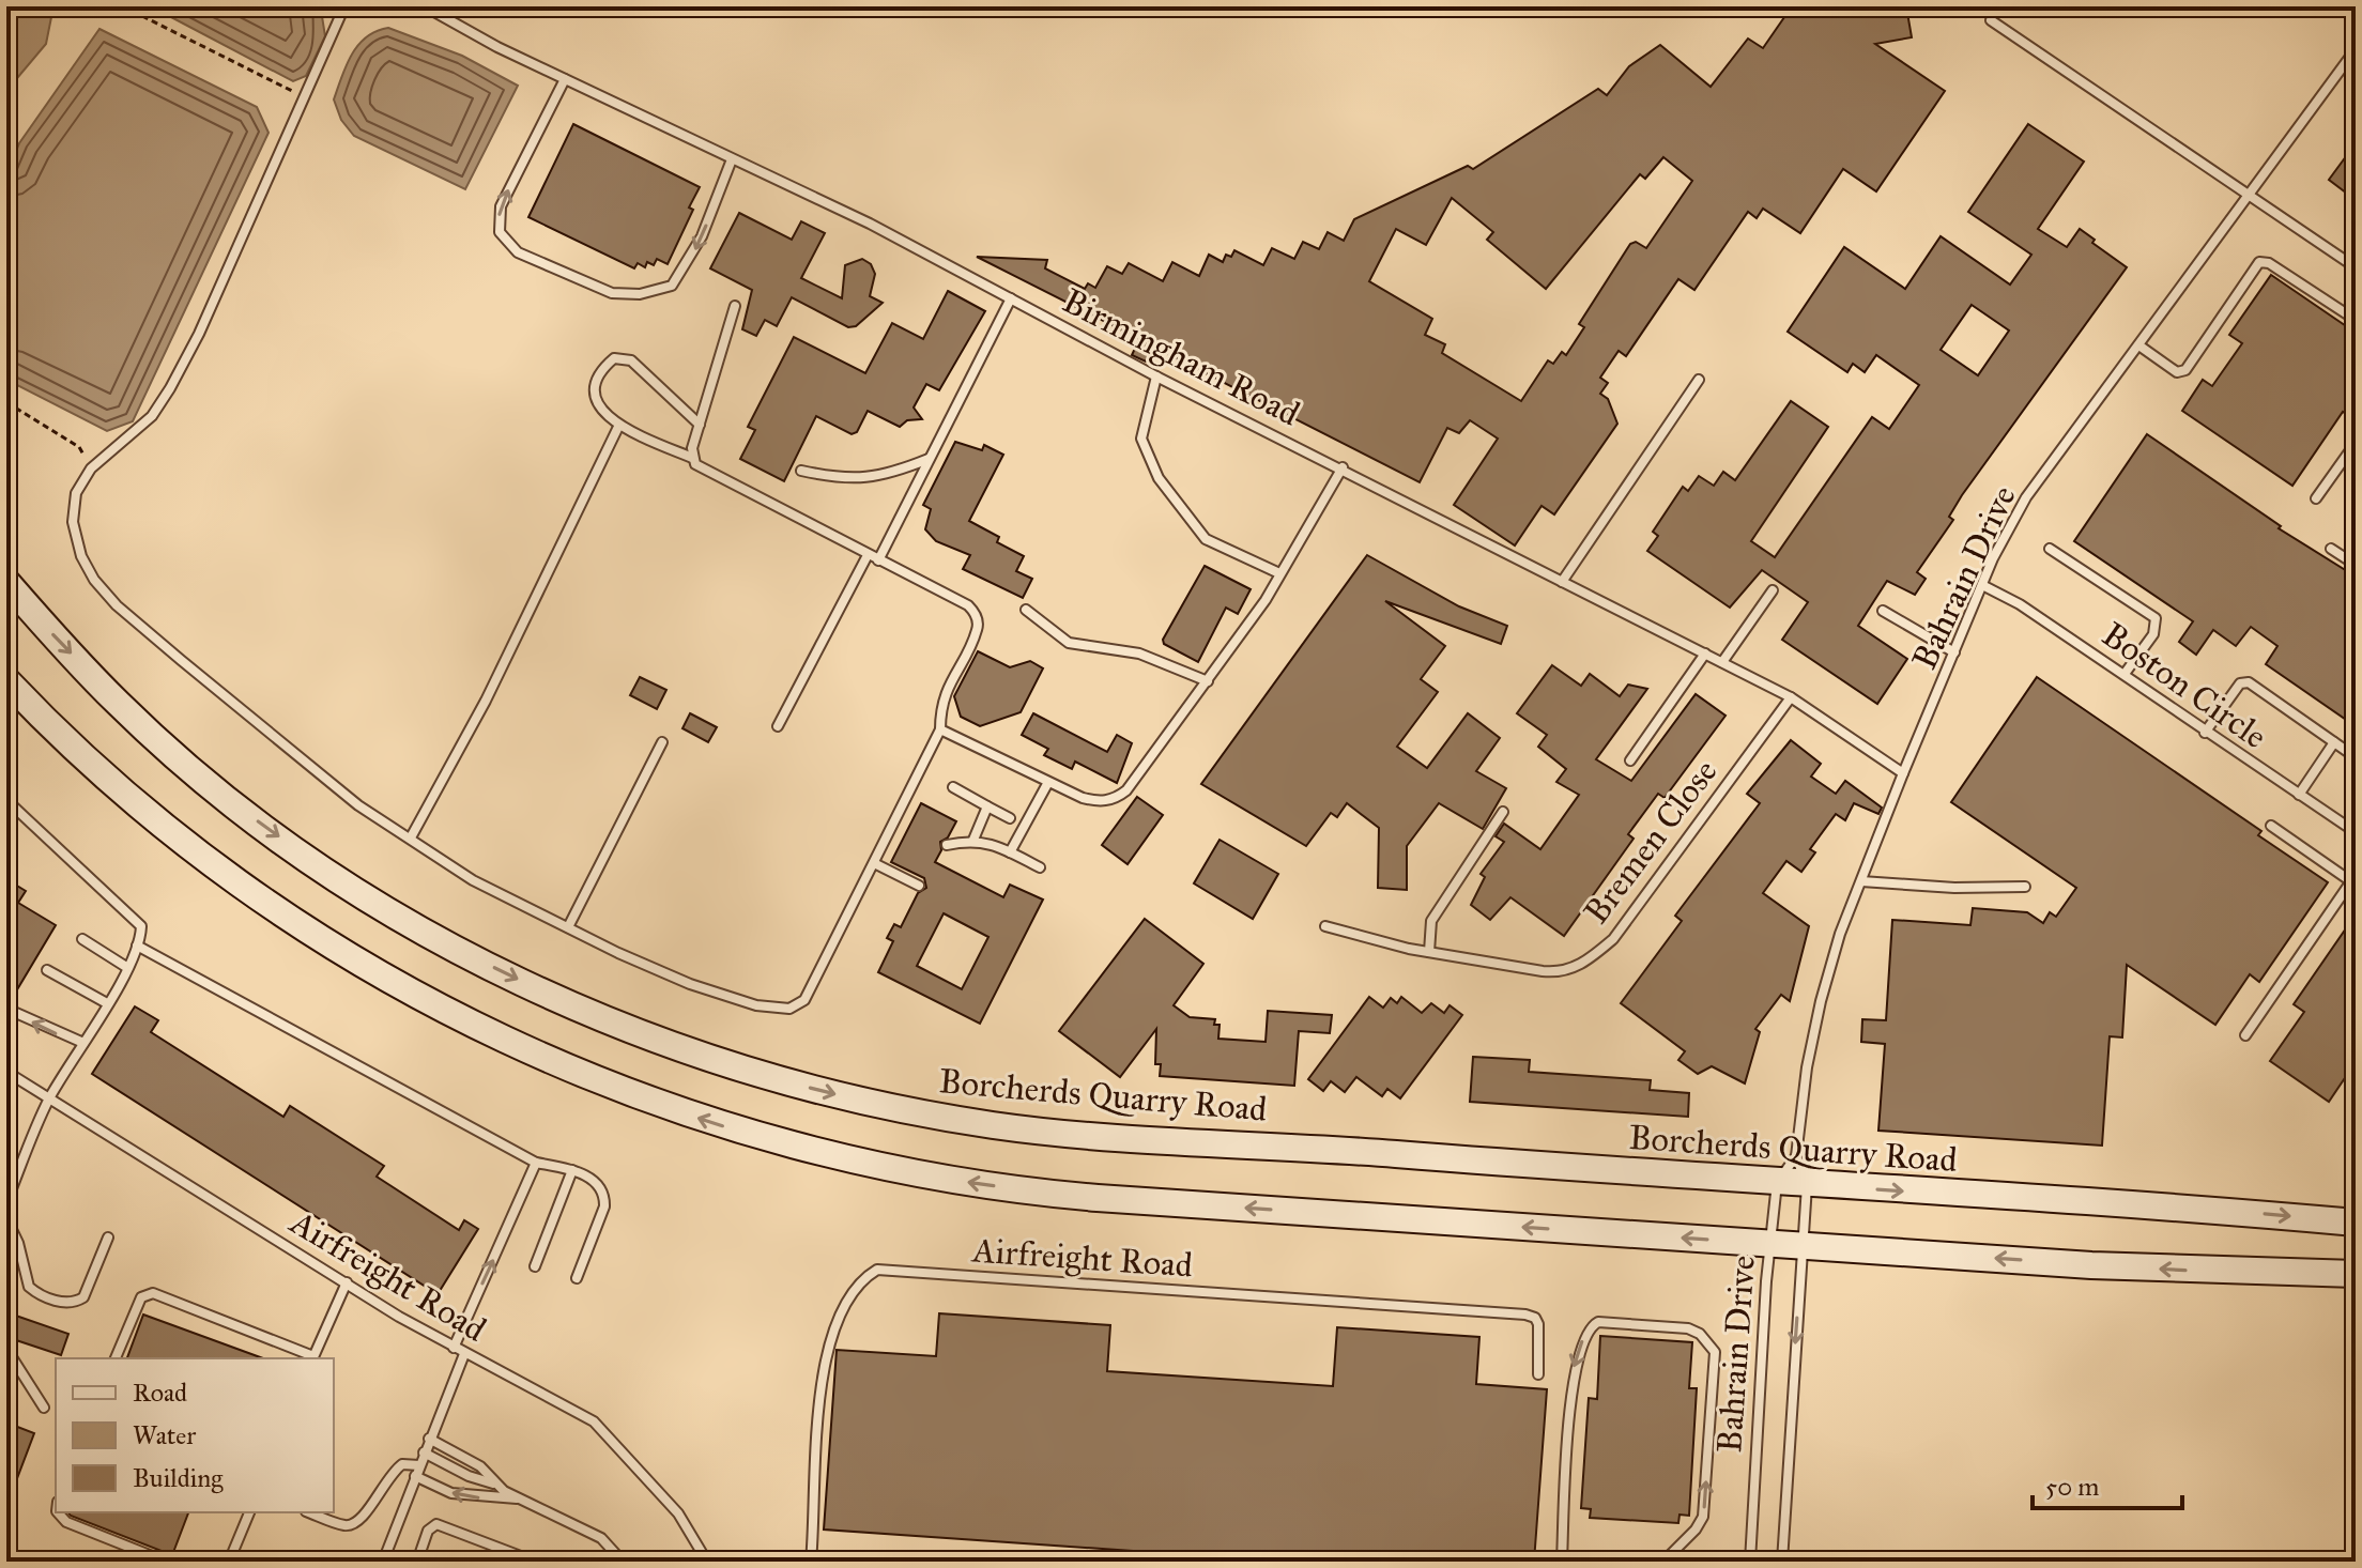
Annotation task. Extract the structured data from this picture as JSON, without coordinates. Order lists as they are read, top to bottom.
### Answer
{
  "streets": {
    "main road": ["Borcherds Quarry Road"],
    "lane": [
      "Birmingham Road",
      "Bahrain Drive",
      "Boston Circle",
      "Bremen Close",
      "Airfreight Road"
    ]
  },
  "crossings": [
    ["Birmingham Road", "Bahrain Drive"],
    ["Birmingham Road", "Bremen Close"],
    ["Bahrain Drive", "Boston Circle"],
    ["Bahrain Drive", "Borcherds Quarry Road"]
  ],
  "legend": ["Road", "Water", "Building"],
  "scale_bar": "50 m"
}
